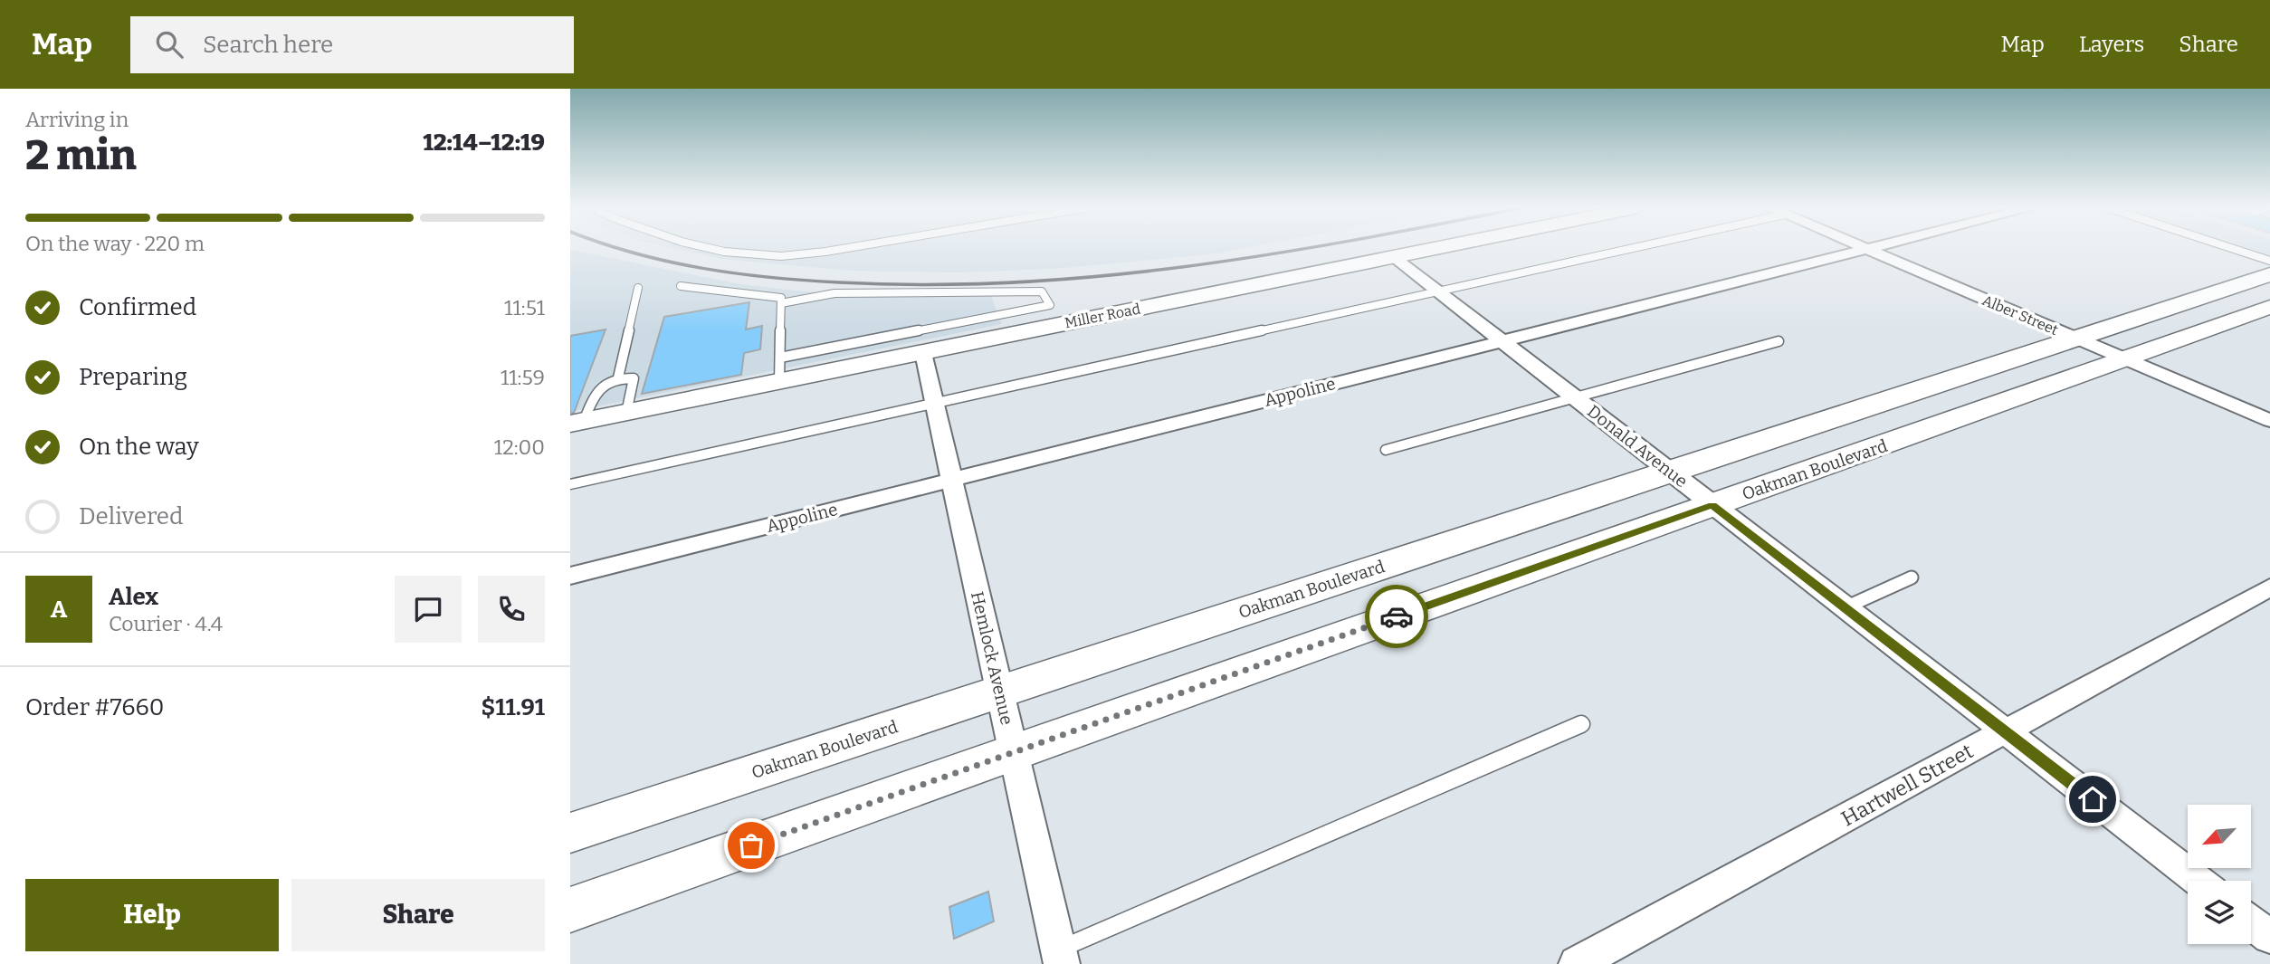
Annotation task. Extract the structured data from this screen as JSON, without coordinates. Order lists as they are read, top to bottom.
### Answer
{
  "streets": {
    "street": [
      "Alber Street",
      "Miller Road",
      "Appoline",
      "Donald Avenue",
      "Oakman Boulevard",
      "Hemlock Avenue",
      "Hartwell Street"
    ]
  },
  "crossings": [
    ["Alber Street", "Appoline"],
    ["Alber Street", "Oakman Boulevard"],
    ["Miller Road", "Donald Avenue"],
    ["Miller Road", "Hemlock Avenue"],
    ["Appoline", "Donald Avenue"],
    ["Appoline", "Hemlock Avenue"],
    ["Donald Avenue", "Oakman Boulevard"],
    ["Donald Avenue", "Hartwell Street"],
    ["Oakman Boulevard", "Hemlock Avenue"]
  ],
  "north": "bottom left",
  "page": {
    "header": "Map",
    "search": "Search here",
    "nav": ["Map", "Layers", "Share"],
    "heading": ["2 min", "Arriving in", "12:14–12:19"],
    "panel": [
      "Alex",
      "Courier · 4.4",
      "Order #7660",
      "$11.91"
    ],
    "bar": "On the way · 220 m",
    "list": [
      ["Confirmed", "11:51"],
      ["Preparing", "11:59"],
      ["On the way", "12:00"],
      "Delivered"
    ],
    "round": "A",
    "buttons": ["Help", "Share"]
  }
}
